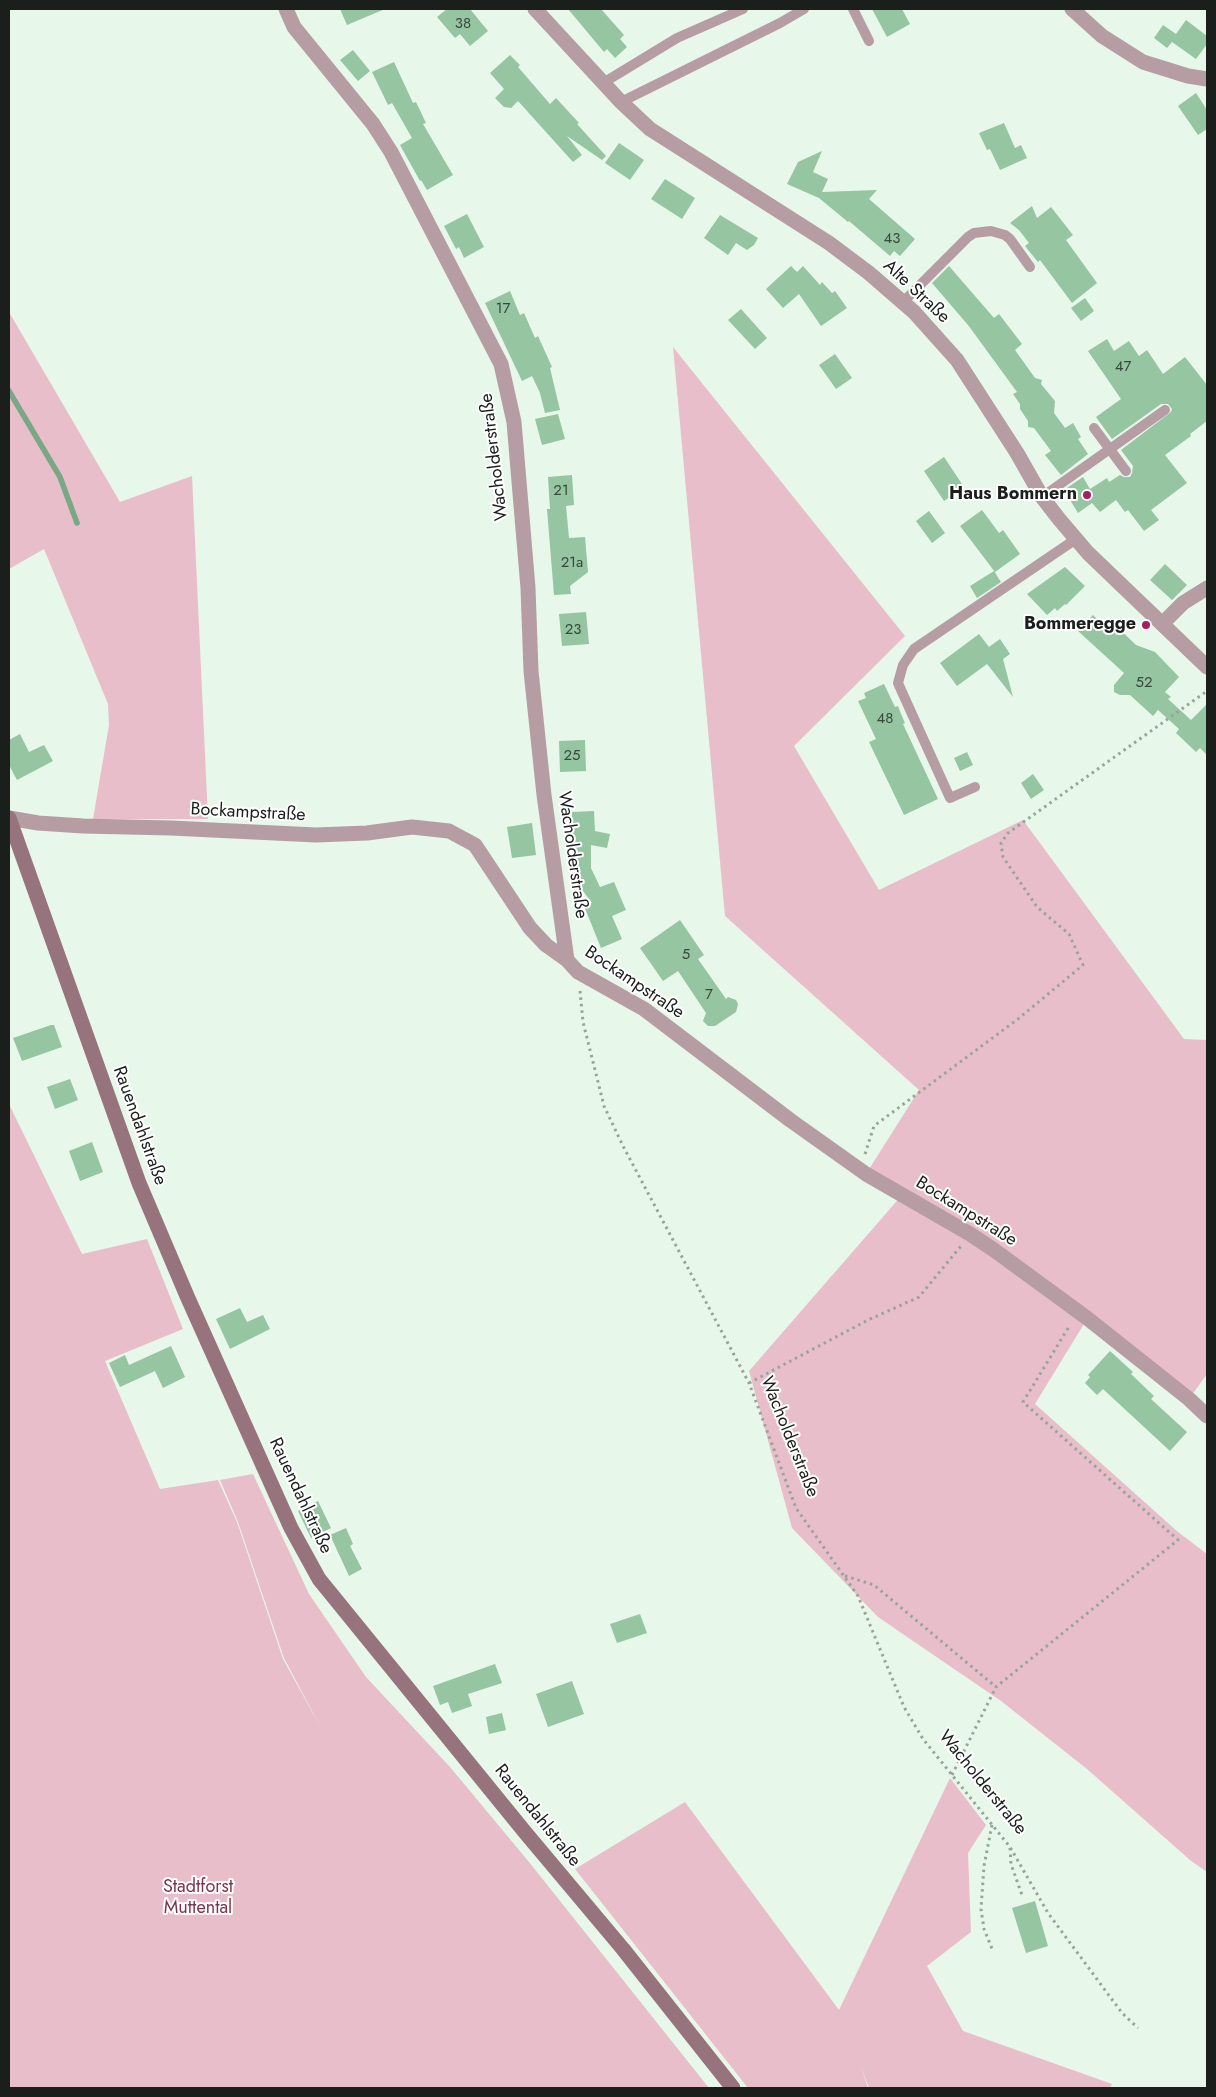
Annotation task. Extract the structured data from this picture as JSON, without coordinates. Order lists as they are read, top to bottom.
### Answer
{
  "streets": {
    "street": [
      "Alte Straße",
      "Wacholderstraße",
      "Bockampstraße",
      "Rauendahlstraße"
    ]
  },
  "crossings": [
    ["Wacholderstraße", "Bockampstraße"],
    ["Bockampstraße", "Rauendahlstraße"]
  ],
  "parks": ["Stadtforst Muttental"],
  "places": ["Haus Bommern", "Bommeregge"],
  "house_numbers": [
    "38",
    "43",
    "17",
    "47",
    "21",
    "21a",
    "23",
    "52",
    "48",
    "25",
    "5",
    "7"
  ]
}
